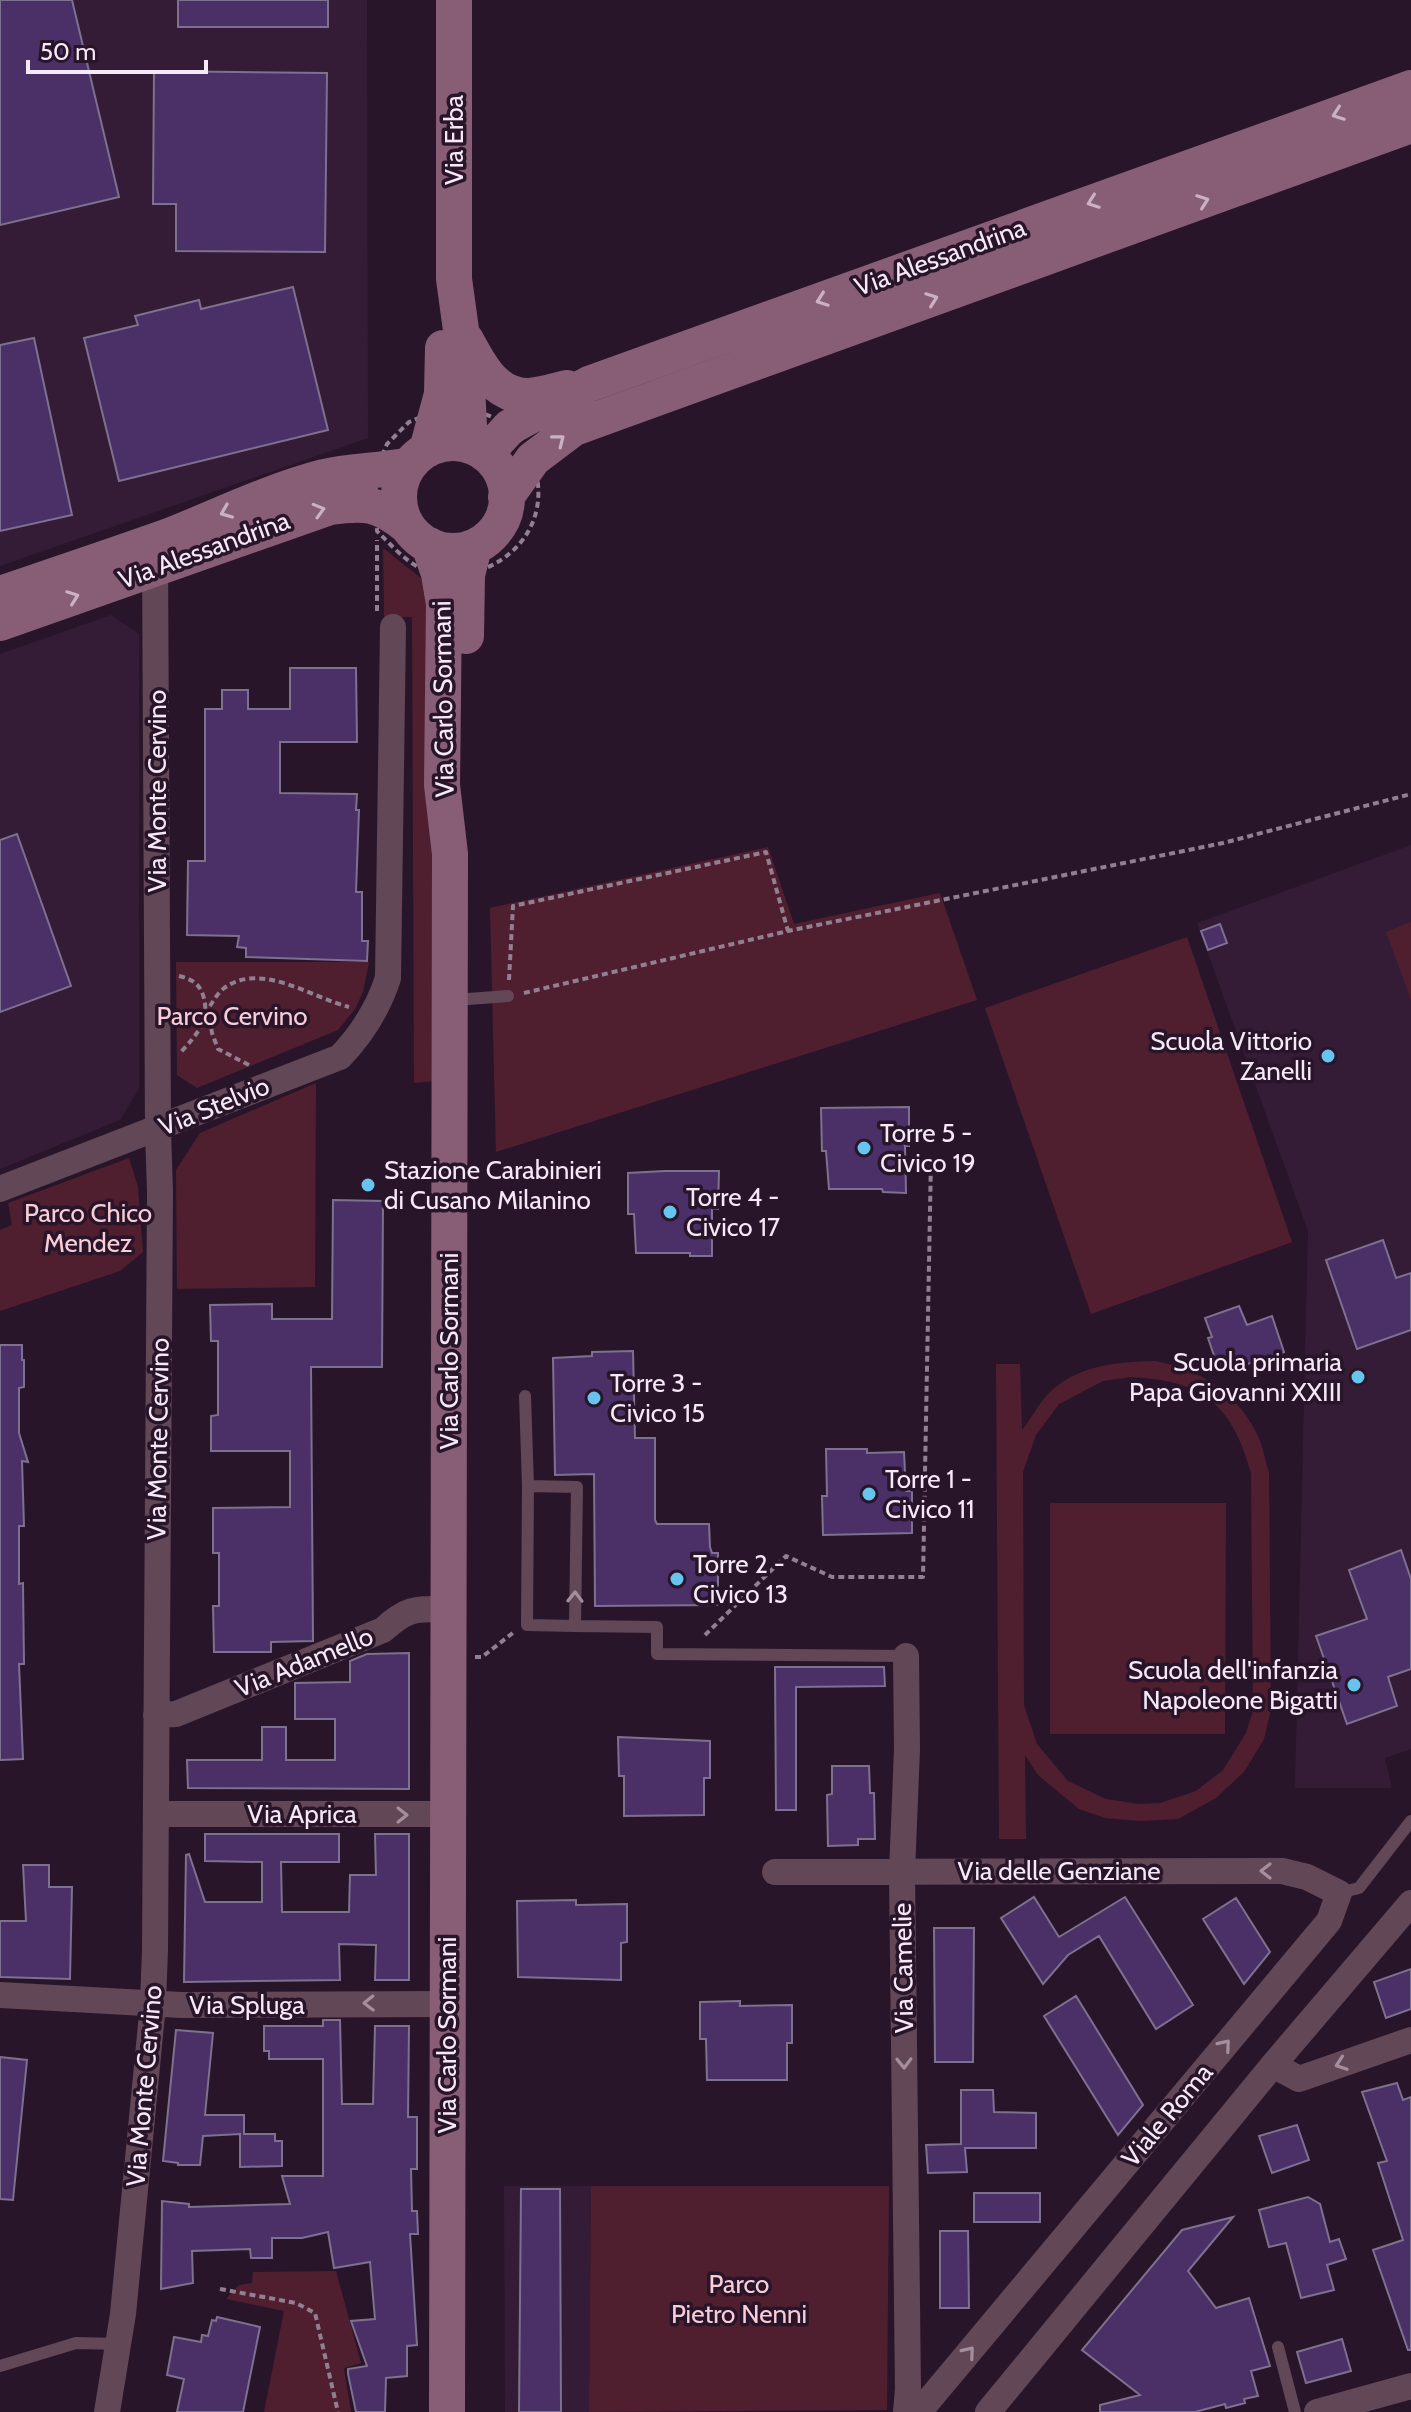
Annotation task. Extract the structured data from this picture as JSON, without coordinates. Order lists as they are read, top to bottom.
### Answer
{
  "streets": {
    "street": [
      "Via Erba",
      "Via Alessandrina",
      "Via Carlo Sormani",
      "Via Monte Cervino",
      "Via Stelvio",
      "Via Adamello",
      "Via Aprica",
      "Via delle Genziane",
      "Via Camelie",
      "Via Spluga",
      "Viale Roma"
    ]
  },
  "crossings": [
    ["Via Erba", "Via Alessandrina"],
    ["Via Erba", "Via Carlo Sormani"],
    ["Via Alessandrina", "Via Carlo Sormani"],
    ["Via Alessandrina", "Via Monte Cervino"],
    ["Via Carlo Sormani", "Via Stelvio"],
    ["Via Carlo Sormani", "Via Adamello"],
    ["Via Carlo Sormani", "Via Aprica"],
    ["Via Carlo Sormani", "Via Spluga"],
    ["Via Monte Cervino", "Via Stelvio"],
    ["Via Monte Cervino", "Via Adamello"],
    ["Via Monte Cervino", "Via Aprica"],
    ["Via Monte Cervino", "Via Spluga"],
    ["Via delle Genziane", "Via Camelie"],
    ["Via delle Genziane", "Viale Roma"]
  ],
  "one_way": [
    "Via Aprica",
    "Via delle Genziane",
    "Via Camelie",
    "Via Spluga"
  ],
  "parks": ["Parco Cervino", "Parco Chico Mendez", "Parco Pietro Nenni"],
  "places": [
    "Scuola Vittorio Zanelli",
    "Torre 5 - Civico 19",
    "Stazione Carabinieri di Cusano Milanino",
    "Torre 4 - Civico 17",
    "Scuola primaria Papa Giovanni XXIII",
    "Torre 3 - Civico 15",
    "Torre 1 - Civico 11",
    "Torre 2 - Civico 13",
    "Scuola dell'infanzia Napoleone Bigatti"
  ],
  "scale_bar": "50 m"
}
